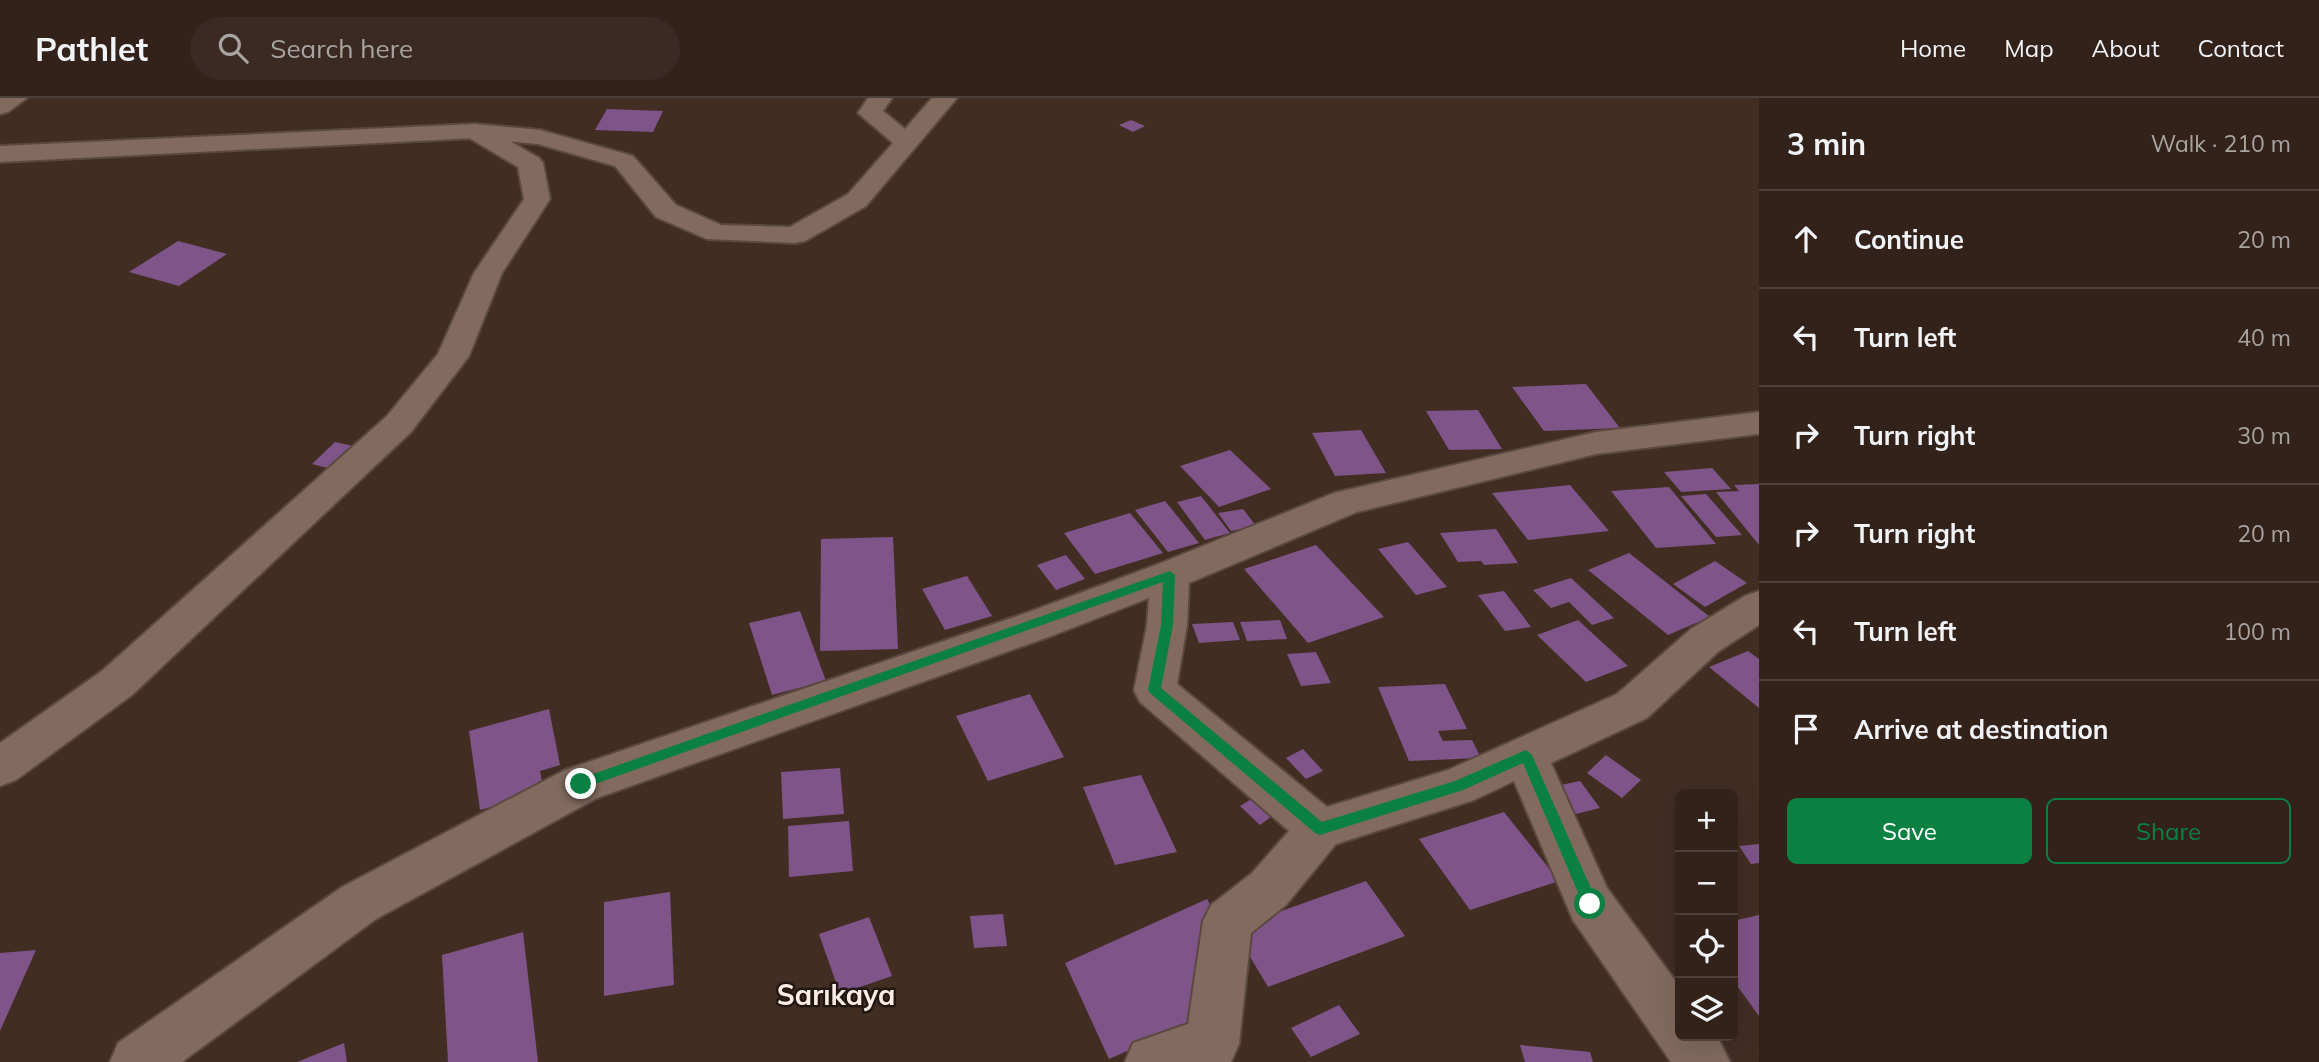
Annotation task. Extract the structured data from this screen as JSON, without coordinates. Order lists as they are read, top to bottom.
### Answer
{
  "districts": ["Sarıkaya"],
  "page": {
    "header": "Pathlet",
    "search": "Search here",
    "nav": [
      "Home",
      "Map",
      "About",
      "Contact"
    ],
    "heading": ["3 min", "Walk · 210 m"],
    "list": [
      ["Continue", "20 m"],
      ["Turn left", "40 m"],
      ["Turn right", "30 m"],
      ["Turn right", "20 m"],
      ["Turn left", "100 m"],
      "Arrive at destination"
    ],
    "buttons": ["Save", "Share"],
    "map_buttons": ["+", "−"]
  }
}
